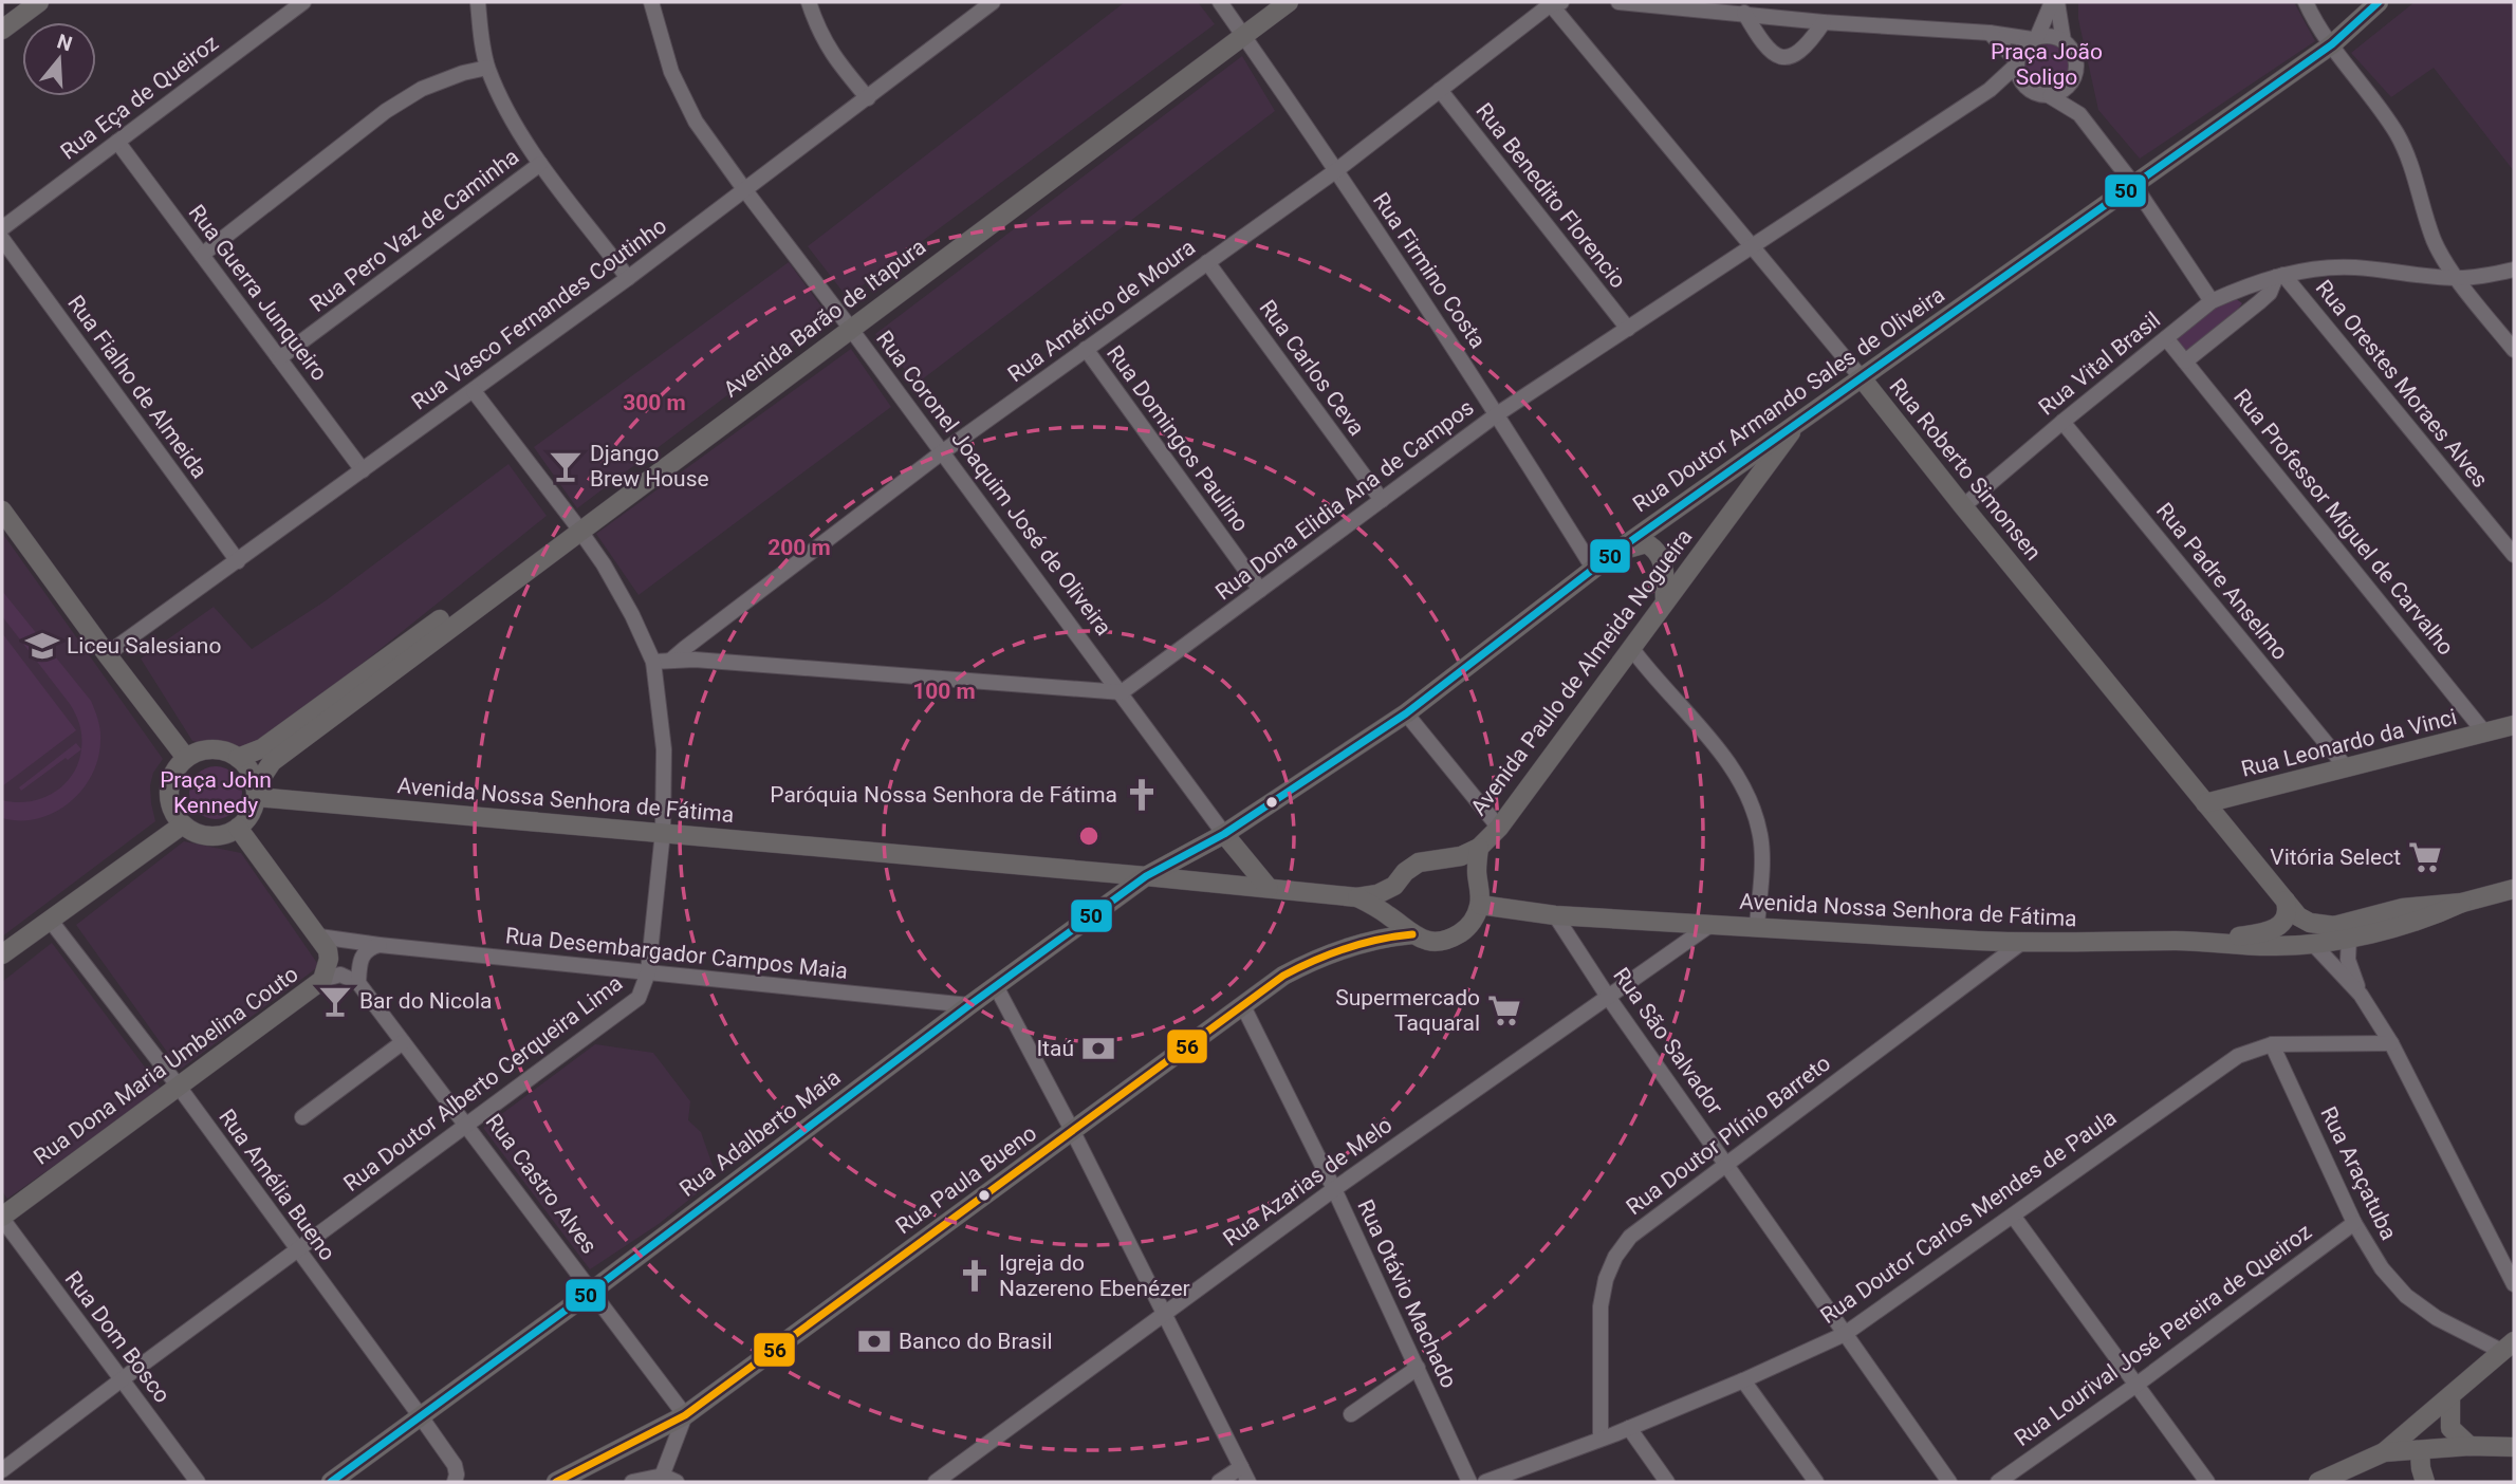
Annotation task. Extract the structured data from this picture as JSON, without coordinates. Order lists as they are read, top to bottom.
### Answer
{
  "streets": {
    "main road": [
      "Avenida Barão de Itapura",
      "Rua Doutor Armando Sales de Oliveira",
      "Rua Roberto Simonsen",
      "Avenida Paulo de Almeida Nogueira",
      "Rua Leonardo da Vinci",
      "Avenida Nossa Senhora de Fátima",
      "Rua Dona Maria Umbelina Couto",
      "Rua Adalberto Maia",
      "Rua Paula Bueno"
    ],
    "street": [
      "Rua Eça de Queiroz",
      "Rua Benedito Florencio",
      "Rua Pero Vaz de Caminha",
      "Rua Firmino Costa",
      "Rua Guerra Junqueiro",
      "Rua Américo de Moura",
      "Rua Vasco Fernandes Coutinho",
      "Rua Vital Brasil",
      "Rua Carlos Ceva",
      "Rua Orestes Moraes Alves",
      "Rua Fialho de Almeida",
      "Rua Domingos Paulino",
      "Rua Coronel Joaquim José de Oliveira",
      "Rua Dona Elidia Ana de Campos",
      "Rua Professor Miguel de Carvalho",
      "Rua Padre Anselmo",
      "Rua Desembargador Campos Maia",
      "Rua São Salvador",
      "Rua Doutor Alberto Cerqueira Lima",
      "Rua Doutor Plínio Barreto",
      "Rua Araçatuba",
      "Rua Azarias de Melo",
      "Rua Castro Alves",
      "Rua Amélia Bueno",
      "Rua Doutor Carlos Mendes de Paula",
      "Rua Otávio Machado",
      "Rua Lourival José Pereira de Queiroz",
      "Rua Dom Bosco"
    ]
  },
  "crossings": [
    ["Rua Eça de Queiroz", "Rua Guerra Junqueiro"],
    ["Rua Benedito Florencio", "Rua Américo de Moura"],
    ["Rua Benedito Florencio", "Rua Dona Elidia Ana de Campos"],
    ["Rua Pero Vaz de Caminha", "Rua Guerra Junqueiro"],
    ["Rua Firmino Costa", "Rua Américo de Moura"],
    ["Rua Firmino Costa", "Avenida Barão de Itapura"],
    ["Rua Firmino Costa", "Rua Doutor Armando Sales de Oliveira"],
    ["Rua Firmino Costa", "Rua Dona Elidia Ana de Campos"],
    ["Rua Guerra Junqueiro", "Rua Vasco Fernandes Coutinho"],
    ["Rua Américo de Moura", "Rua Carlos Ceva"],
    ["Rua Américo de Moura", "Rua Domingos Paulino"],
    ["Rua Américo de Moura", "Rua Roberto Simonsen"],
    ["Rua Américo de Moura", "Rua Coronel Joaquim José de Oliveira"],
    ["Rua Vasco Fernandes Coutinho", "Rua Fialho de Almeida"],
    ["Rua Vasco Fernandes Coutinho", "Rua Coronel Joaquim José de Oliveira"],
    ["Rua Vasco Fernandes Coutinho", "Rua Doutor Alberto Cerqueira Lima"],
    ["Avenida Barão de Itapura", "Rua Coronel Joaquim José de Oliveira"],
    ["Avenida Barão de Itapura", "Avenida Nossa Senhora de Fátima"],
    ["Avenida Barão de Itapura", "Rua Doutor Alberto Cerqueira Lima"],
    ["Rua Vital Brasil", "Rua Orestes Moraes Alves"],
    ["Rua Vital Brasil", "Rua Roberto Simonsen"],
    ["Rua Vital Brasil", "Rua Professor Miguel de Carvalho"],
    ["Rua Vital Brasil", "Rua Padre Anselmo"],
    ["Rua Carlos Ceva", "Rua Dona Elidia Ana de Campos"],
    ["Rua Doutor Armando Sales de Oliveira", "Rua Roberto Simonsen"],
    ["Rua Doutor Armando Sales de Oliveira", "Rua Coronel Joaquim José de Oliveira"],
    ["Rua Doutor Armando Sales de Oliveira", "Avenida Paulo de Almeida Nogueira"],
    ["Rua Doutor Armando Sales de Oliveira", "Rua Adalberto Maia"],
    ["Rua Domingos Paulino", "Rua Dona Elidia Ana de Campos"],
    ["Rua Roberto Simonsen", "Rua Dona Elidia Ana de Campos"],
    ["Rua Roberto Simonsen", "Rua Leonardo da Vinci"],
    ["Rua Roberto Simonsen", "Avenida Nossa Senhora de Fátima"],
    ["Rua Coronel Joaquim José de Oliveira", "Rua Dona Elidia Ana de Campos"],
    ["Rua Coronel Joaquim José de Oliveira", "Rua Adalberto Maia"],
    ["Rua Professor Miguel de Carvalho", "Rua Leonardo da Vinci"],
    ["Rua Padre Anselmo", "Rua Leonardo da Vinci"],
    ["Avenida Nossa Senhora de Fátima", "Rua São Salvador"],
    ["Avenida Nossa Senhora de Fátima", "Rua Doutor Alberto Cerqueira Lima"],
    ["Avenida Nossa Senhora de Fátima", "Rua Adalberto Maia"],
    ["Avenida Nossa Senhora de Fátima", "Rua Doutor Plínio Barreto"],
    ["Avenida Nossa Senhora de Fátima", "Rua Paula Bueno"],
    ["Avenida Nossa Senhora de Fátima", "Rua Azarias de Melo"],
    ["Rua Desembargador Campos Maia", "Rua Doutor Alberto Cerqueira Lima"],
    ["Rua Desembargador Campos Maia", "Rua Adalberto Maia"],
    ["Rua São Salvador", "Rua Doutor Plínio Barreto"],
    ["Rua São Salvador", "Rua Azarias de Melo"],
    ["Rua São Salvador", "Rua Doutor Carlos Mendes de Paula"],
    ["Rua Dona Maria Umbelina Couto", "Rua Amélia Bueno"],
    ["Rua Dona Maria Umbelina Couto", "Rua Dom Bosco"],
    ["Rua Doutor Alberto Cerqueira Lima", "Rua Castro Alves"],
    ["Rua Doutor Alberto Cerqueira Lima", "Rua Amélia Bueno"],
    ["Rua Doutor Alberto Cerqueira Lima", "Rua Dom Bosco"],
    ["Rua Adalberto Maia", "Rua Castro Alves"],
    ["Rua Adalberto Maia", "Rua Amélia Bueno"],
    ["Rua Doutor Plínio Barreto", "Rua Doutor Carlos Mendes de Paula"],
    ["Rua Araçatuba", "Rua Doutor Carlos Mendes de Paula"],
    ["Rua Araçatuba", "Rua Lourival José Pereira de Queiroz"],
    ["Rua Paula Bueno", "Rua Castro Alves"],
    ["Rua Paula Bueno", "Rua Otávio Machado"],
    ["Rua Azarias de Melo", "Rua Otávio Machado"]
  ],
  "parks": ["Praça João Soligo", "Praça John Kennedy"],
  "places": {
    "bar": ["Django Brew House", "Bar do Nicola"],
    "school or university": ["Liceu Salesiano"],
    "church": ["Paróquia Nossa Senhora de Fátima", "Igreja do Nazereno Ebenézer"],
    "supermarket": ["Vitória Select", "Supermercado Taquaral"],
    "bank": ["Itaú", "Banco do Brasil"]
  },
  "lines": ["transit line 50", "transit line 56"],
  "north": "top",
  "rings": ["300 m", "200 m", "100 m"]
}
